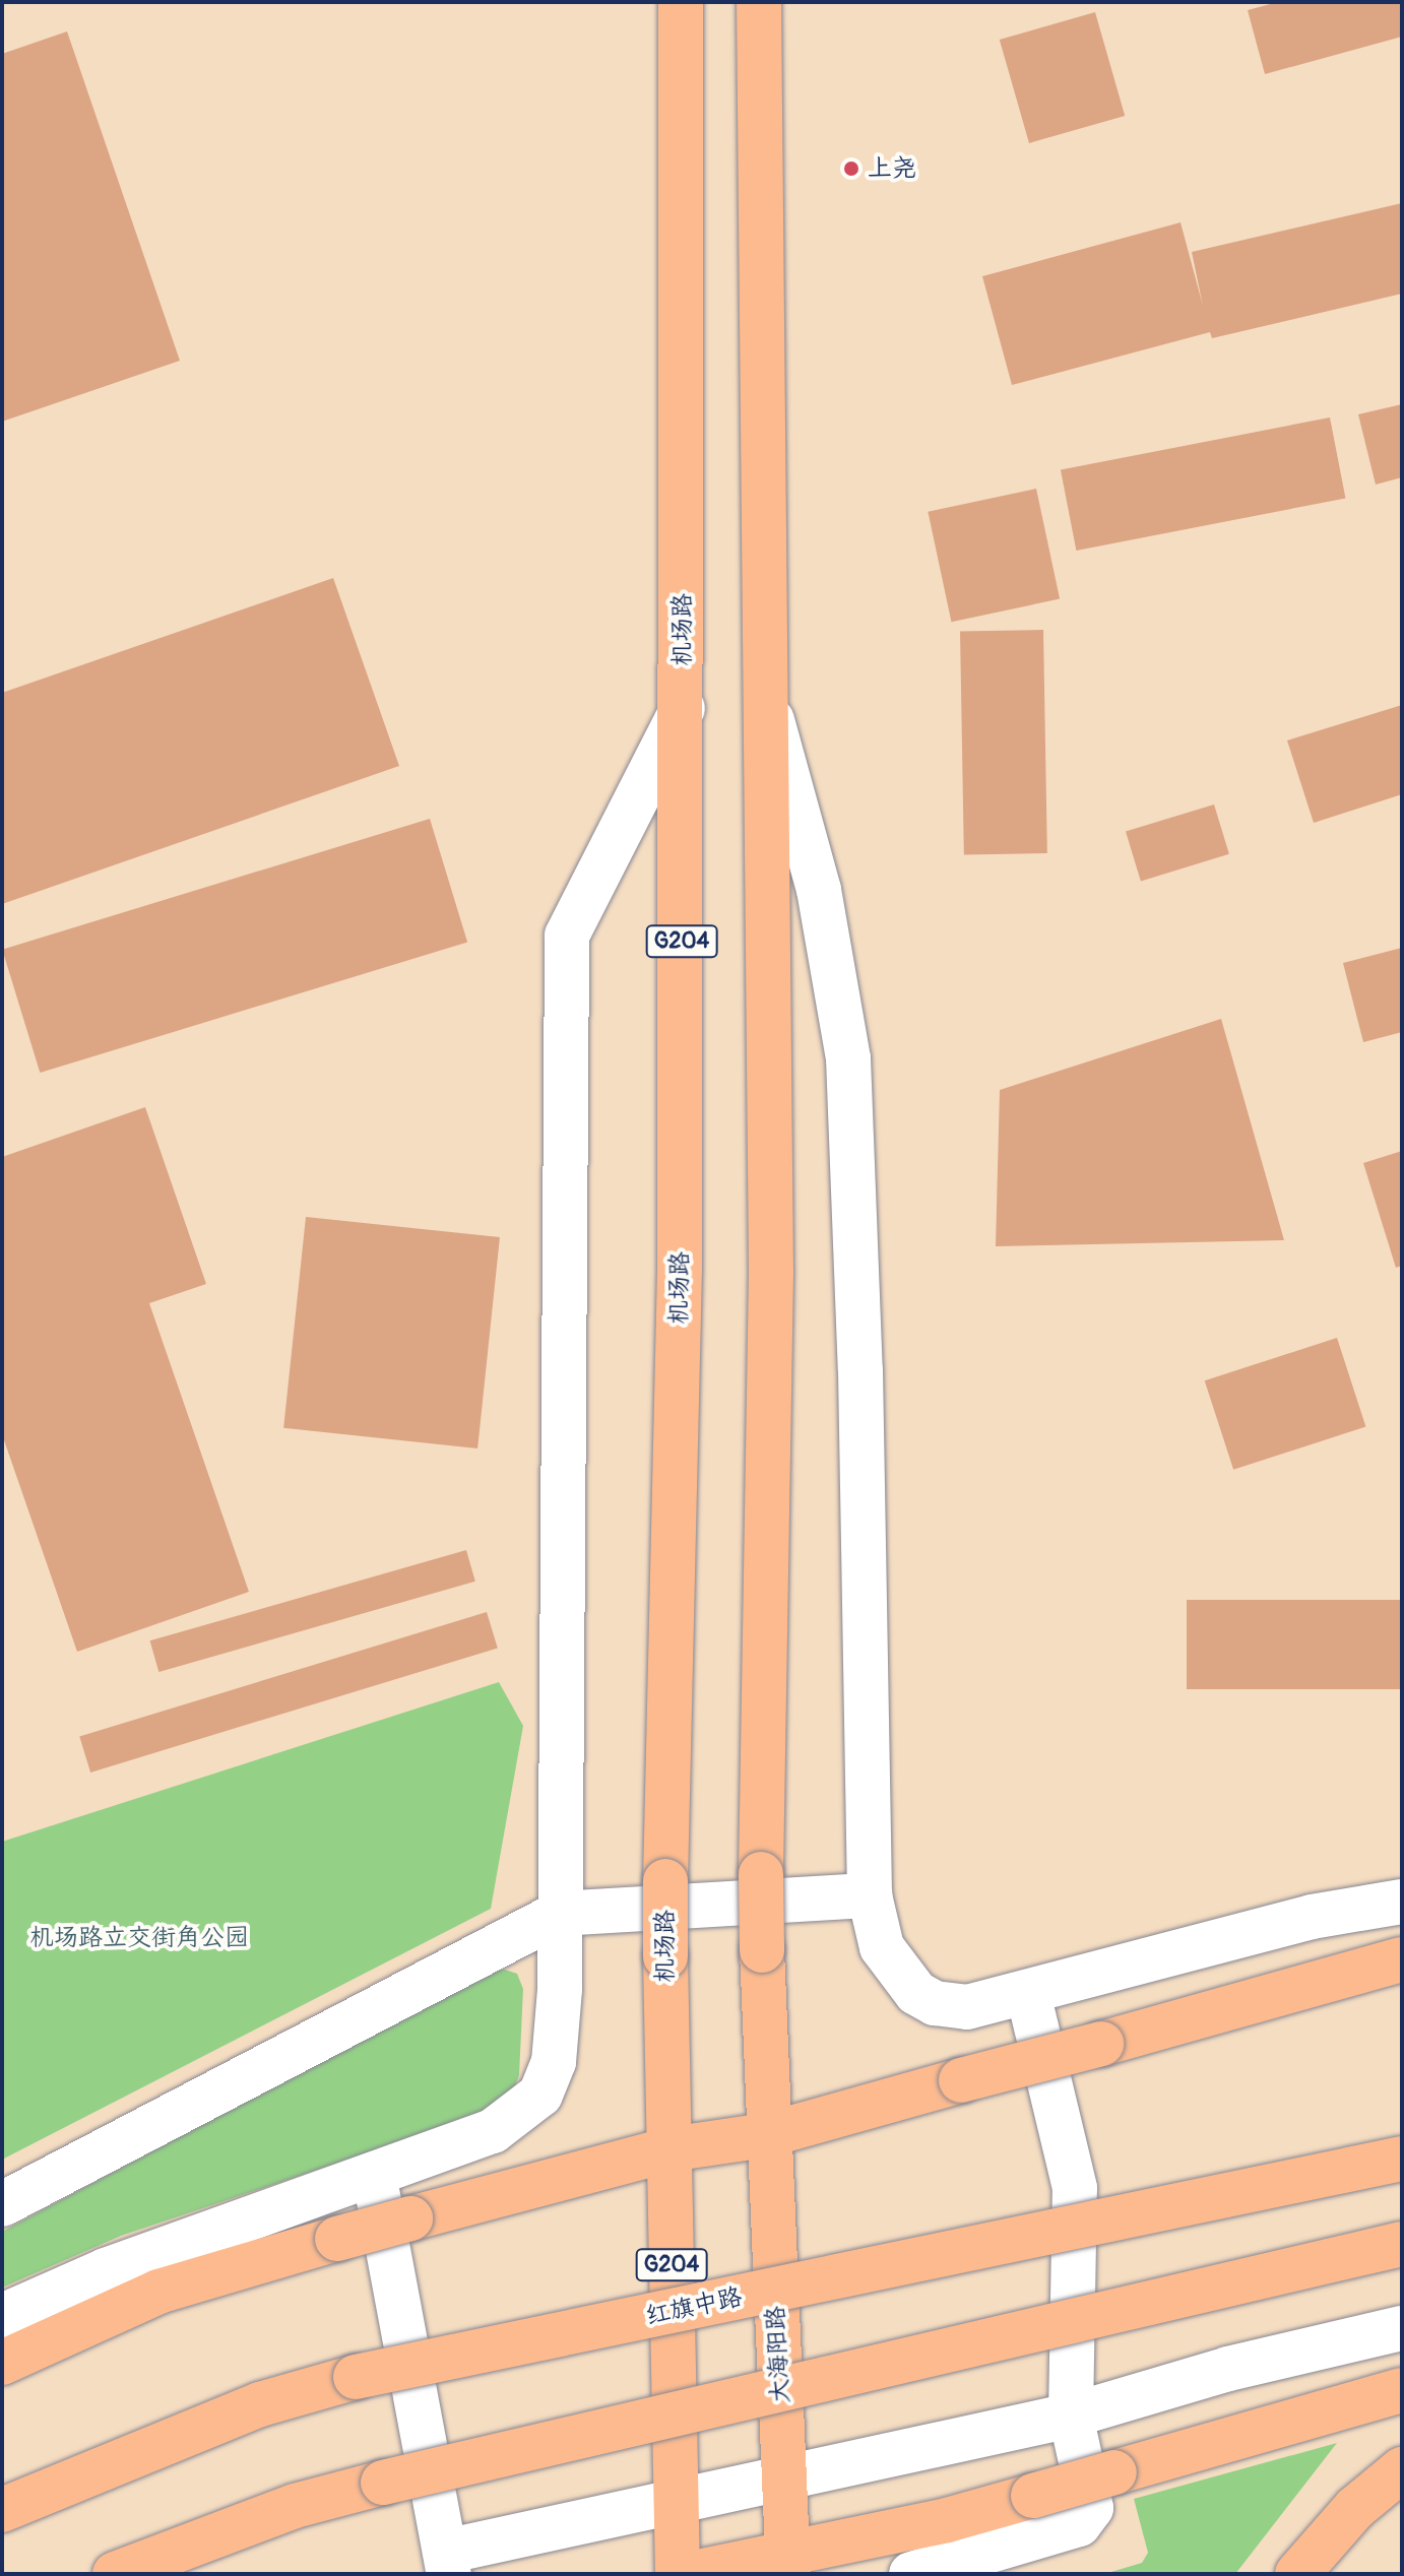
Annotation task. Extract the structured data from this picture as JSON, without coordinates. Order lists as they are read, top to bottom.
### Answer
{
  "streets": {
    "main road": [
      "机场路",
      "G204",
      "红旗中路",
      "大海阳路"
    ]
  },
  "parks": ["机场路立交街角公园"],
  "places": ["上尧"]
}
